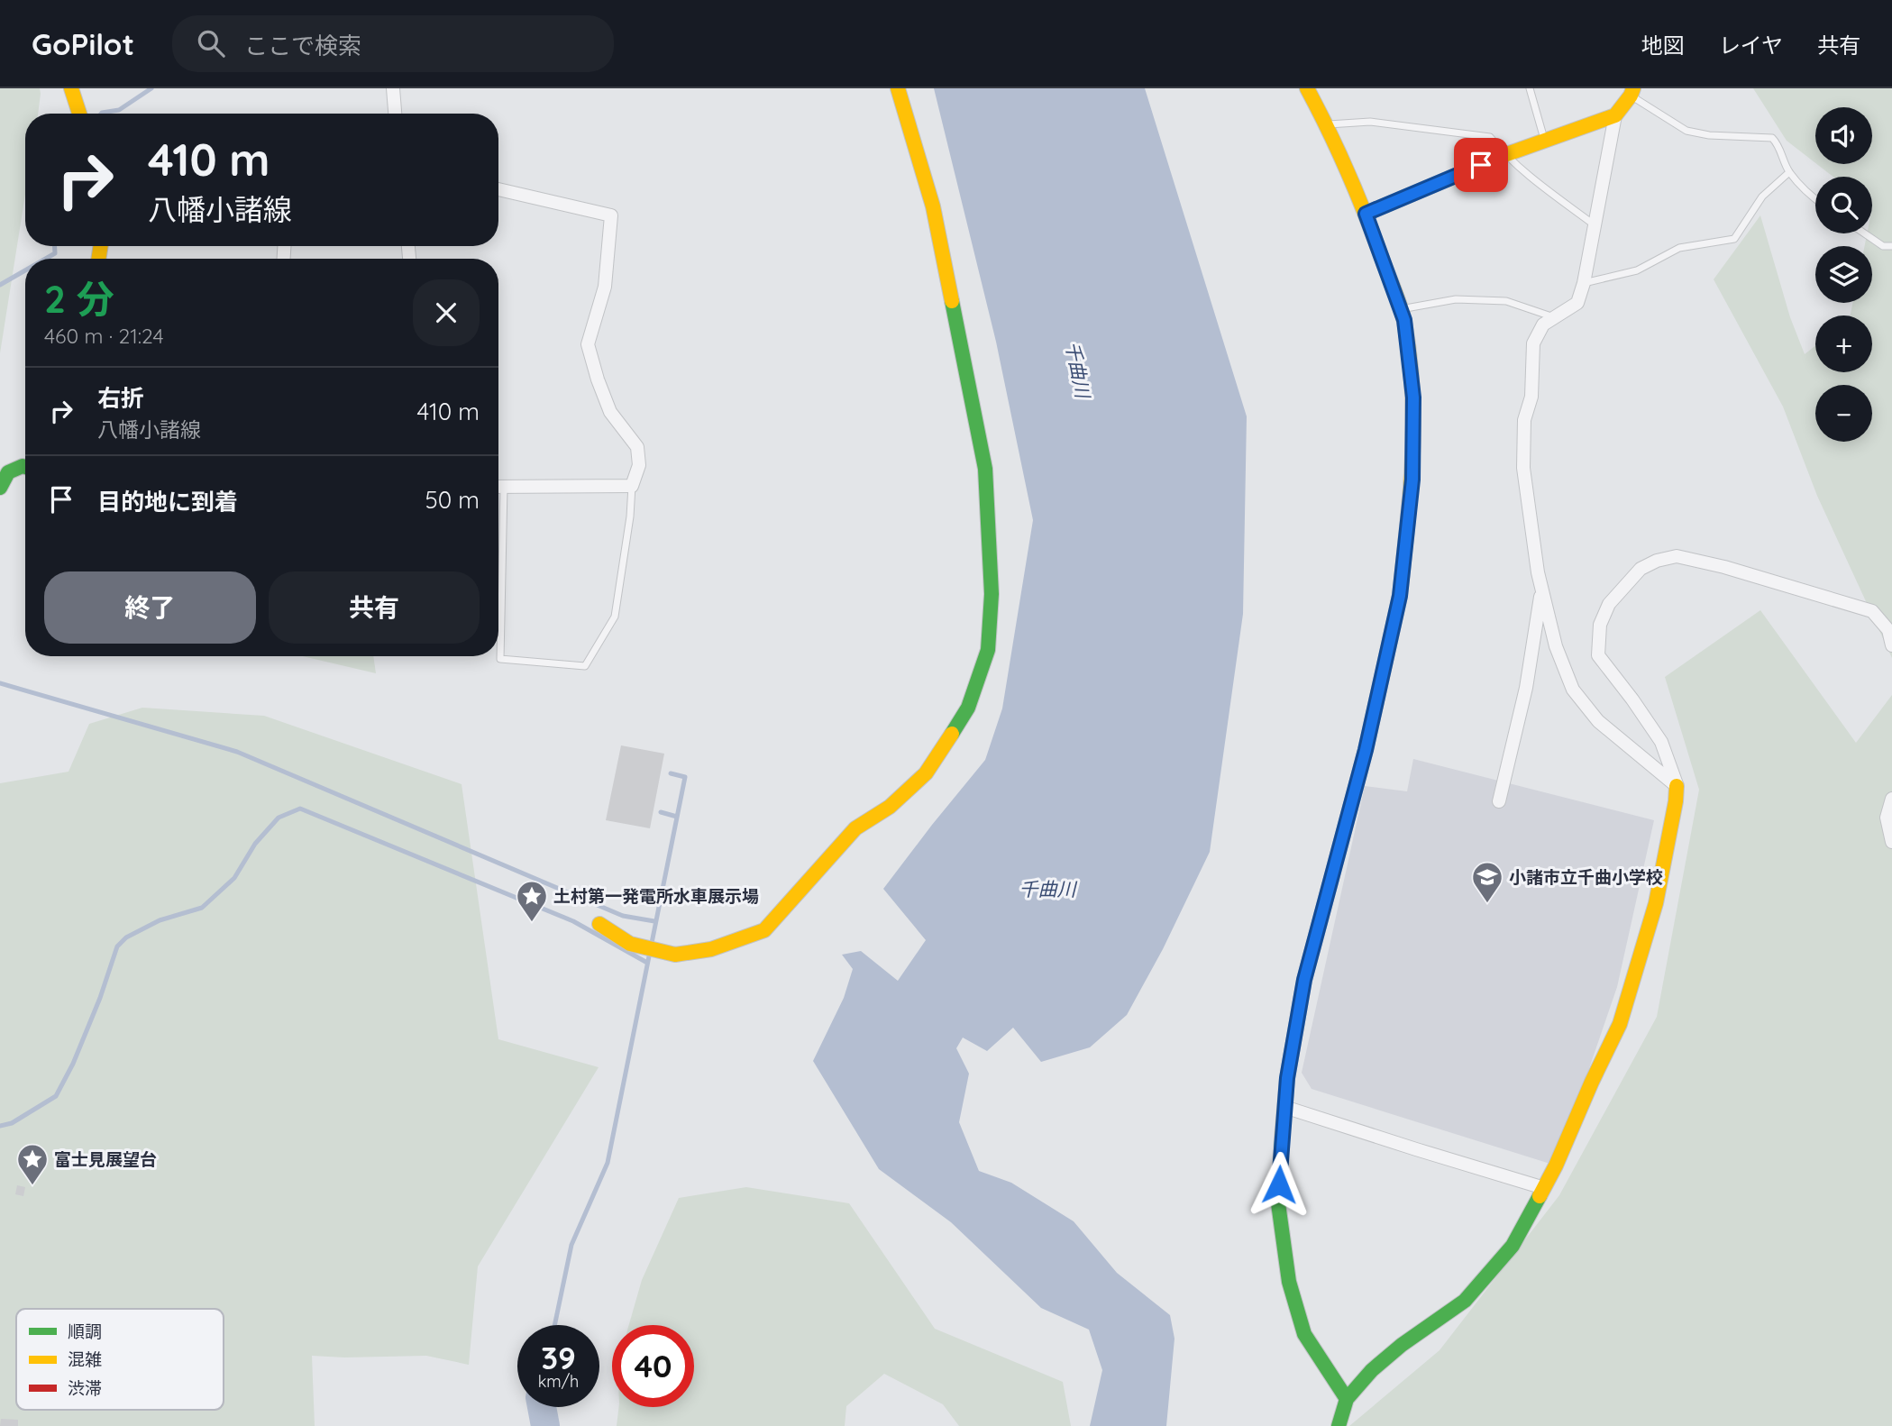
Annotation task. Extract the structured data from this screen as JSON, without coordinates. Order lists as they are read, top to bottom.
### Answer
{
  "water": ["千曲川"],
  "places": {
    "school or university": ["小諸市立千曲小学校"],
    "place": ["土村第一発電所水車展示場", "富士見展望台"]
  },
  "legend": ["順調", "混雑", "渋滞"],
  "page": {
    "header": "GoPilot",
    "search": "ここで検索",
    "nav": ["地図", "レイヤ", "共有"],
    "map_buttons": ["+", "−"],
    "turn": ["410 m", "八幡小諸線"],
    "heading": ["2 分", "460 m · 21:24"],
    "list": [
      {
        "name": "右折",
        "note": "八幡小諸線",
        "value": "410 m"
      },
      {
        "name": "目的地に到着",
        "value": "50 m"
      }
    ],
    "buttons": ["終了", "共有"],
    "speed": "39 km/h",
    "limit": "40"
  }
}
